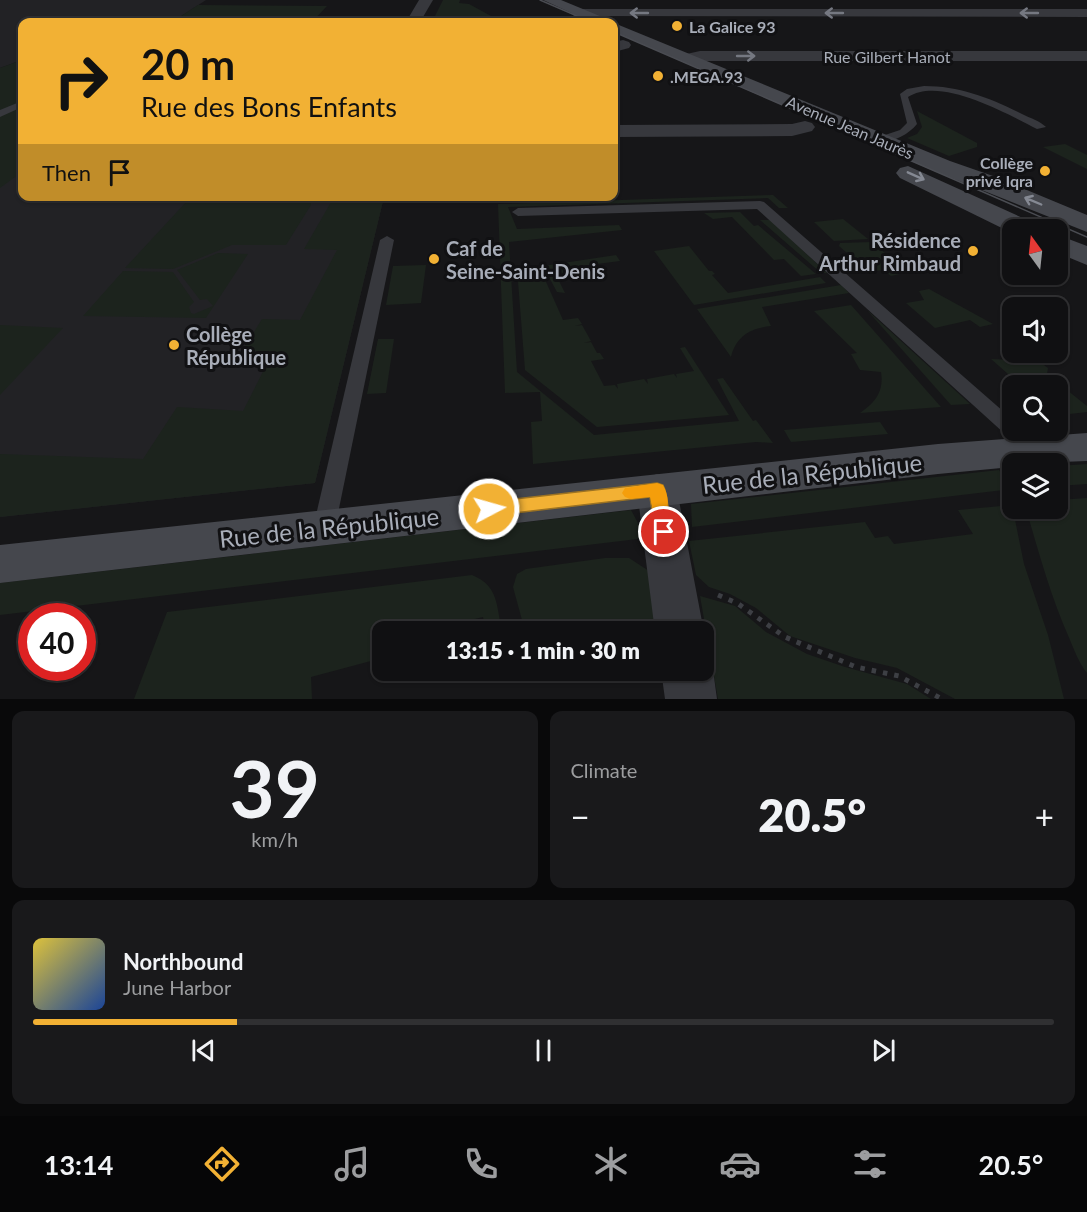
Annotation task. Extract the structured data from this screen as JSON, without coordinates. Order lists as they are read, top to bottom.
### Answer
{
  "streets": {
    "street": ["Rue Gilbert Hanot", "Avenue Jean Jaurès", "Rue de la République"]
  },
  "crossings": [
    ["Rue Gilbert Hanot", "Avenue Jean Jaurès"]
  ],
  "places": [
    "La Galice 93",
    ".MEGA.93",
    "Collège privé Iqra",
    "Résidence Arthur Rimbaud",
    "Caf de Seine-Saint-Denis",
    "Collège République"
  ],
  "north": "top",
  "page": {
    "turn": ["20 m", "Rue des Bons Enfants"],
    "then": "Then",
    "limit": "40",
    "trip": "13:15 · 1 min · 30 m",
    "tile": [
      ["39", "km/h"],
      "Climate"
    ],
    "heat": ["−", "20.5°", "+"],
    "song": ["Northbound", "June Harbor"],
    "tabs": ["13:14", "20.5°"]
  }
}
